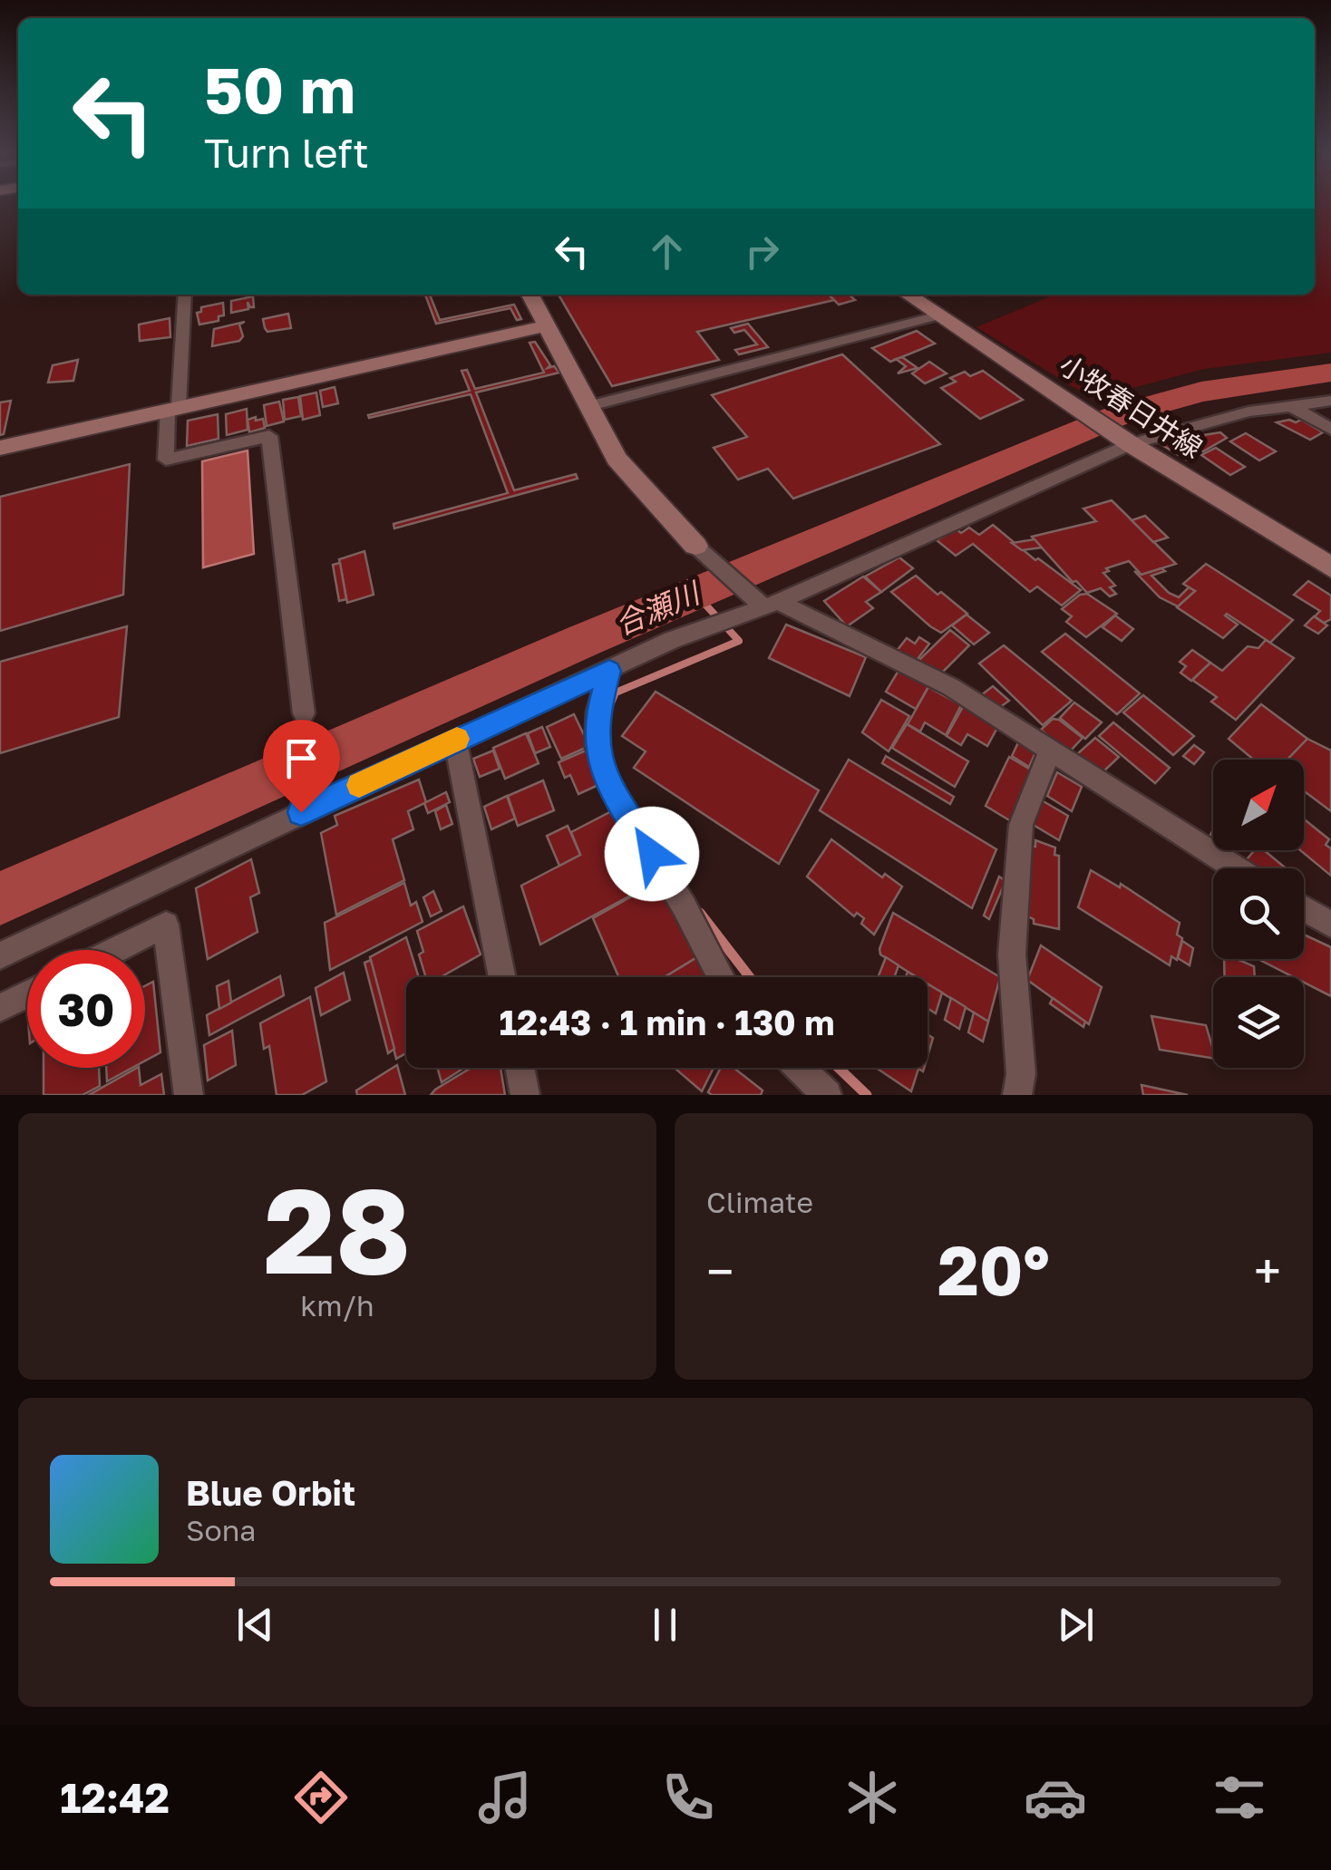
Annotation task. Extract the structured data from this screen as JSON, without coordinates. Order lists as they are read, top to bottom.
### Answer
{
  "streets": {
    "street": ["小牧春日井線"]
  },
  "water": ["合瀬川"],
  "north": "top right",
  "page": {
    "turn": ["50 m", "Turn left"],
    "limit": "30",
    "trip": "12:43 · 1 min · 130 m",
    "tile": [
      ["28", "km/h"],
      "Climate"
    ],
    "heat": ["−", "20°", "+"],
    "song": ["Blue Orbit", "Sona"],
    "tabs": "12:42"
  }
}
